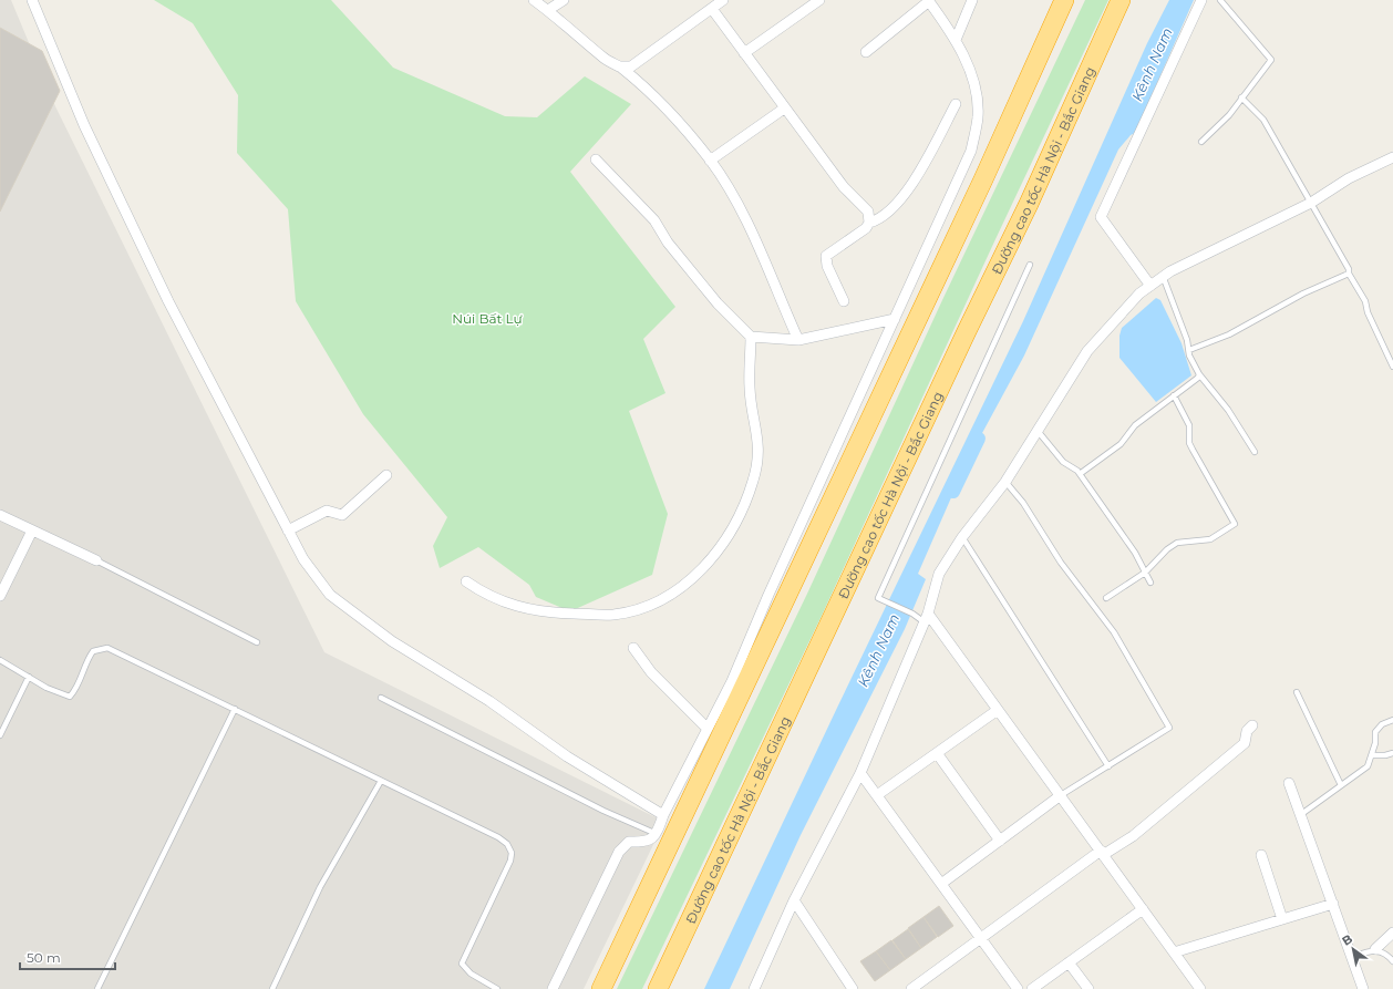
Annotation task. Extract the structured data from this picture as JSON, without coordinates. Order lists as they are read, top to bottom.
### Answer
{
  "streets": {
    "highway": ["Đường cao tốc Hà Nội - Bắc Giang"]
  },
  "water": ["Kênh Nam"],
  "parks": ["Núi Bất Lự"],
  "scale_bar": "50 m",
  "north": "top left"
}
